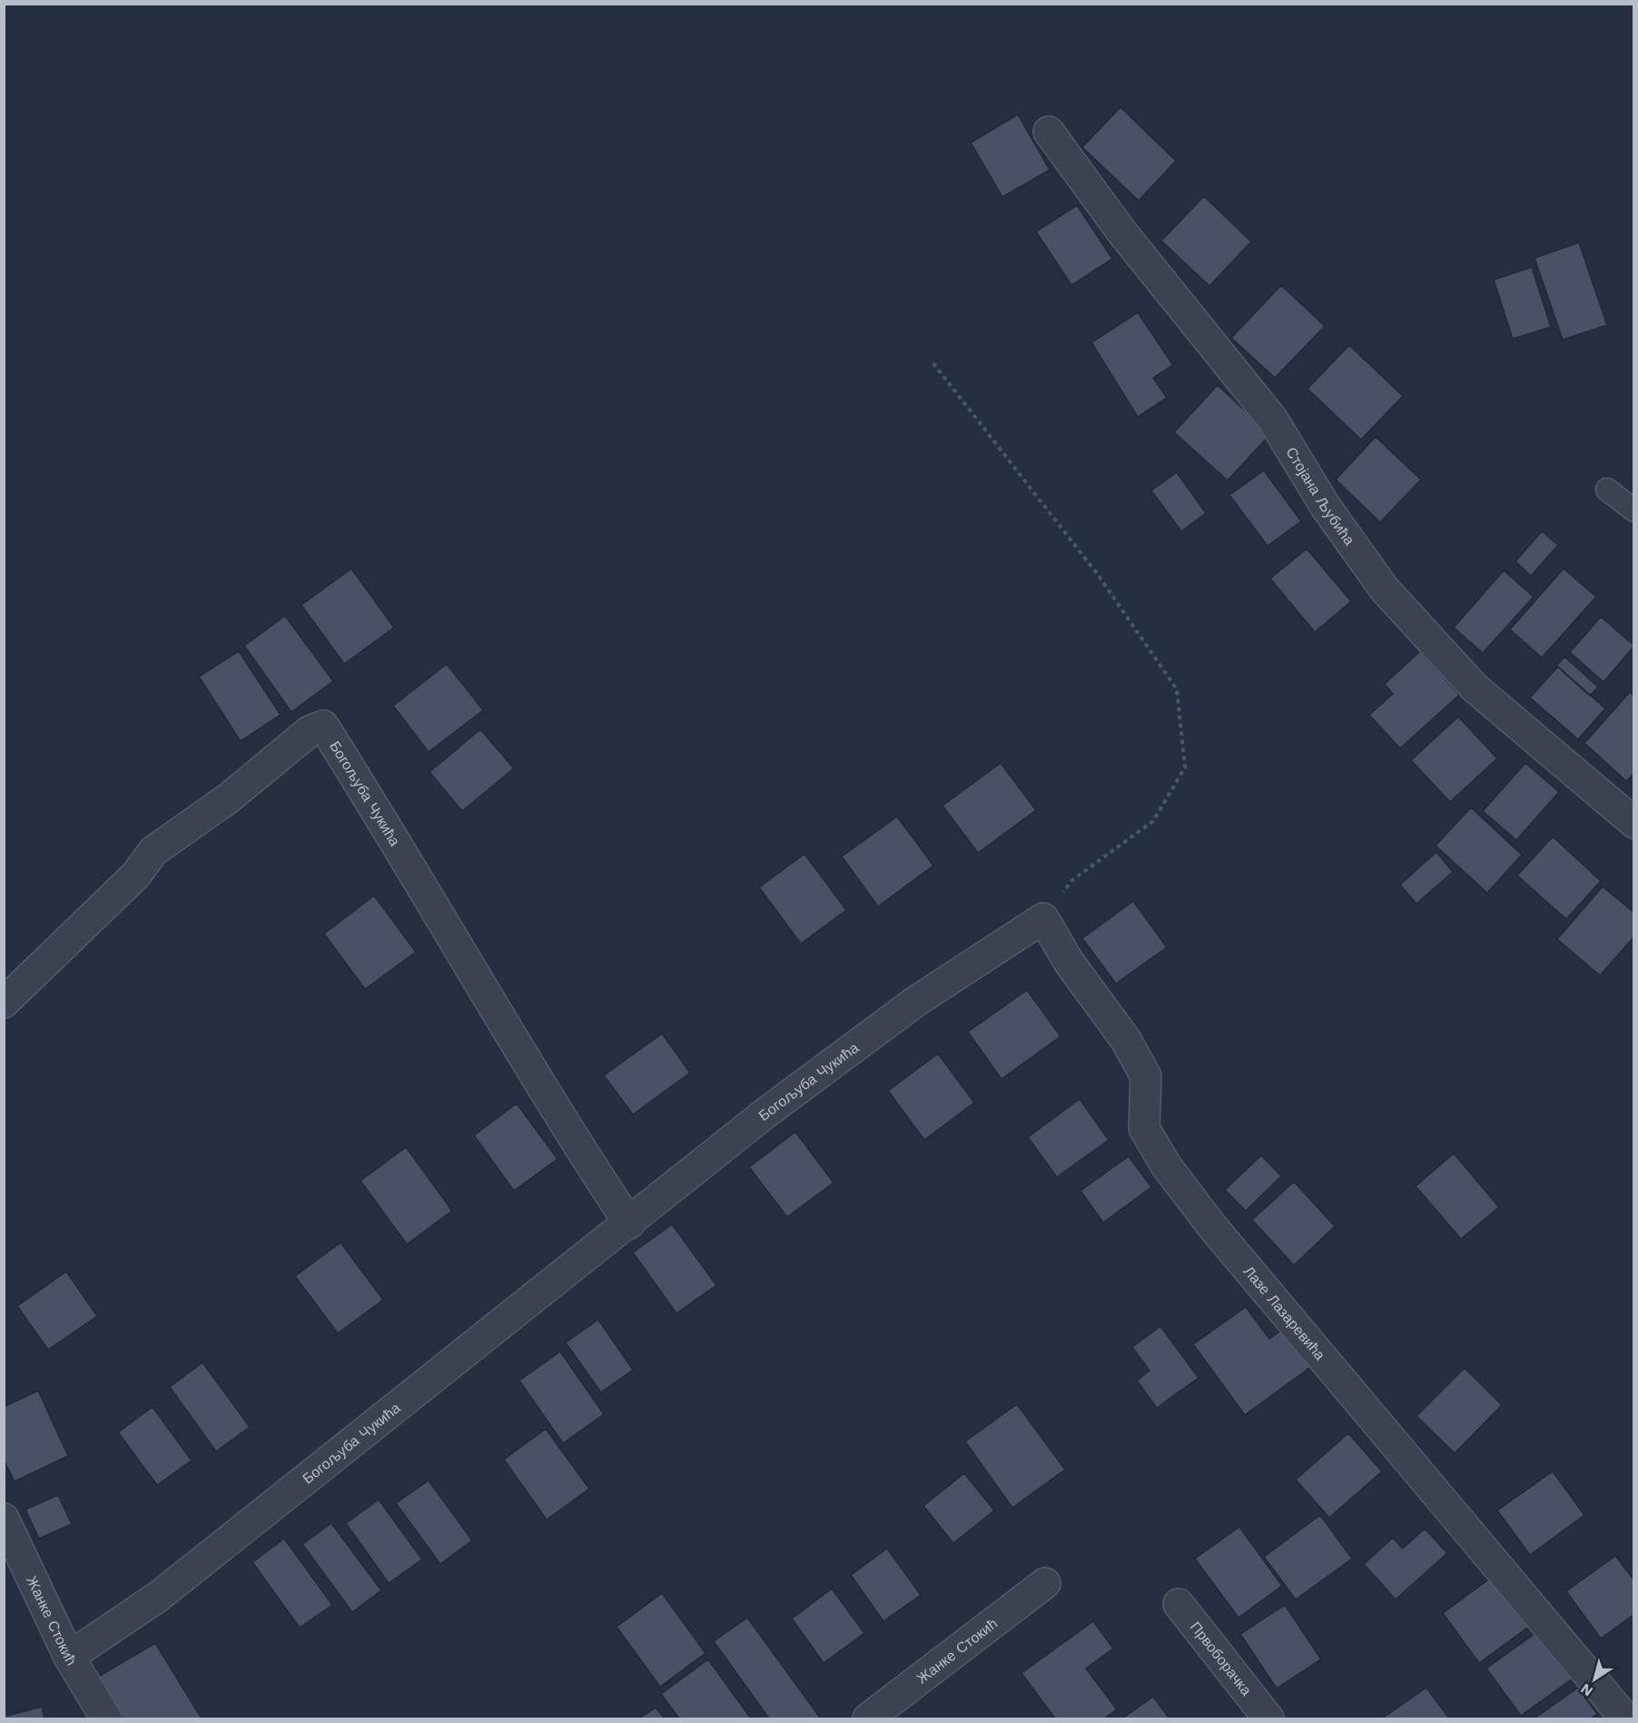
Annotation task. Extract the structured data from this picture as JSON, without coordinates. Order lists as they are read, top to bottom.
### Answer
{
  "streets": {
    "street": [
      "Стојана Љубића",
      "Богољуба Чукића",
      "Лазе Лазаревића",
      "Жанке Стокић",
      "Првоборачка"
    ]
  },
  "crossings": [
    ["Богољуба Чукића", "Лазе Лазаревића"],
    ["Богољуба Чукића", "Жанке Стокић"]
  ],
  "north": "bottom left"
}
